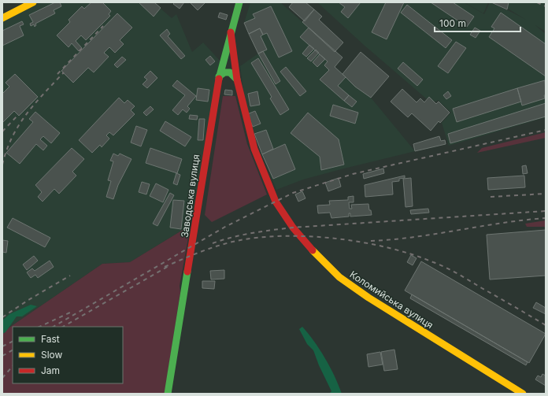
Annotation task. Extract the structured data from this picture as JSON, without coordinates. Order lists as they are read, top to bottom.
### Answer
{
  "streets": {
    "street": ["Заводська вулиця", "Коломийська вулиця"]
  },
  "crossings": [
    ["Заводська вулиця", "Коломийська вулиця"]
  ],
  "legend": ["Fast", "Slow", "Jam"],
  "scale_bar": "100 m"
}
